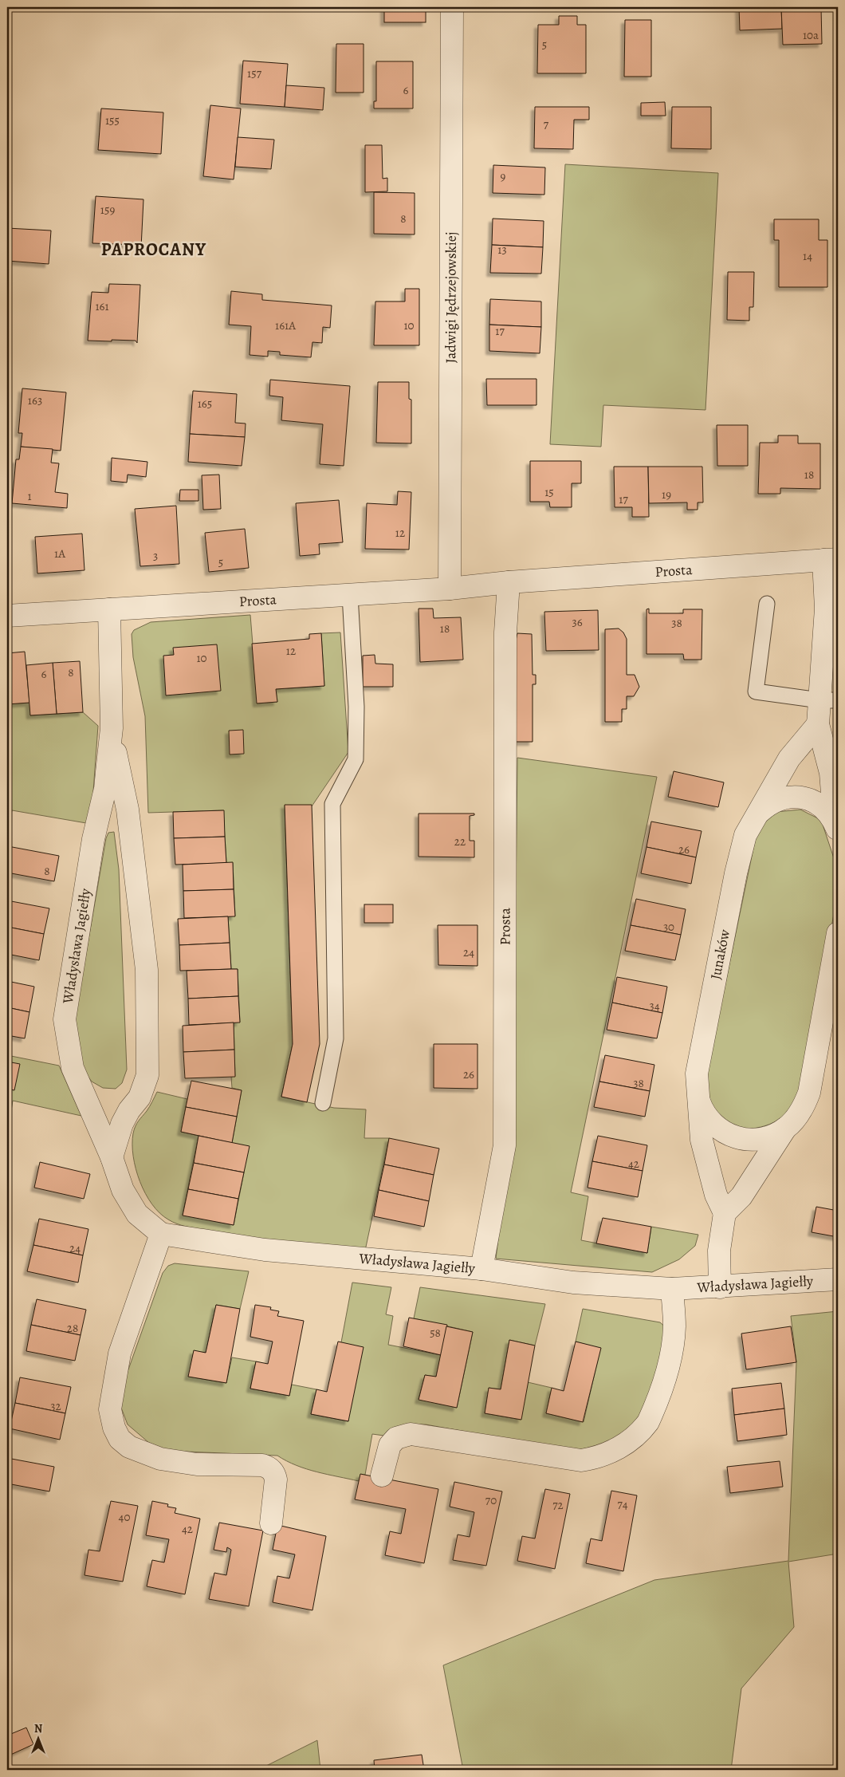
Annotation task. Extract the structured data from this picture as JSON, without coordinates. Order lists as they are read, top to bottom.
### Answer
{
  "streets": {
    "street": [
      "Jadwigi Jędrzejowskiej",
      "Prosta",
      "Władysława Jagiełły",
      "Junaków"
    ]
  },
  "crossings": [
    ["Jadwigi Jędrzejowskiej", "Prosta"],
    ["Prosta", "Władysława Jagiełły"],
    ["Prosta", "Junaków"]
  ],
  "districts": ["PAPROCANY"],
  "house_numbers": [
    "10a",
    "5",
    "157",
    "6",
    "155",
    "7",
    "9",
    "159",
    "8",
    "13",
    "14",
    "161",
    "161A",
    "10",
    "17",
    "163",
    "165",
    "18",
    "15",
    "19",
    "1",
    "17",
    "12",
    "1A",
    "3",
    "5",
    "36",
    "38",
    "18",
    "12",
    "10",
    "8",
    "6",
    "22",
    "26",
    "8",
    "30",
    "24",
    "34",
    "26",
    "38",
    "42",
    "24",
    "28",
    "58",
    "32",
    "70",
    "74",
    "72",
    "40",
    "42"
  ],
  "north": "top"
}
